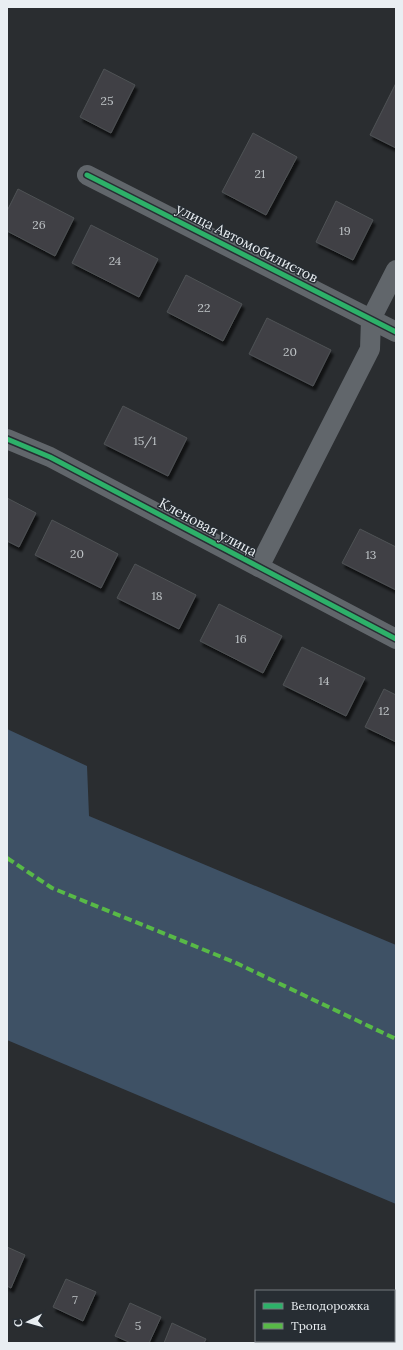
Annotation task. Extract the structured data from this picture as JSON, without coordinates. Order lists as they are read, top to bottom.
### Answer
{
  "streets": {
    "street": ["улица Автомобилистов", "Кленовая улица"]
  },
  "house_numbers": [
    "25",
    "21",
    "26",
    "19",
    "24",
    "22",
    "20",
    "15/1",
    "20",
    "13",
    "18",
    "16",
    "14",
    "12",
    "7",
    "5"
  ],
  "legend": ["Велодорожка", "Тропа"],
  "north": "left"
}
